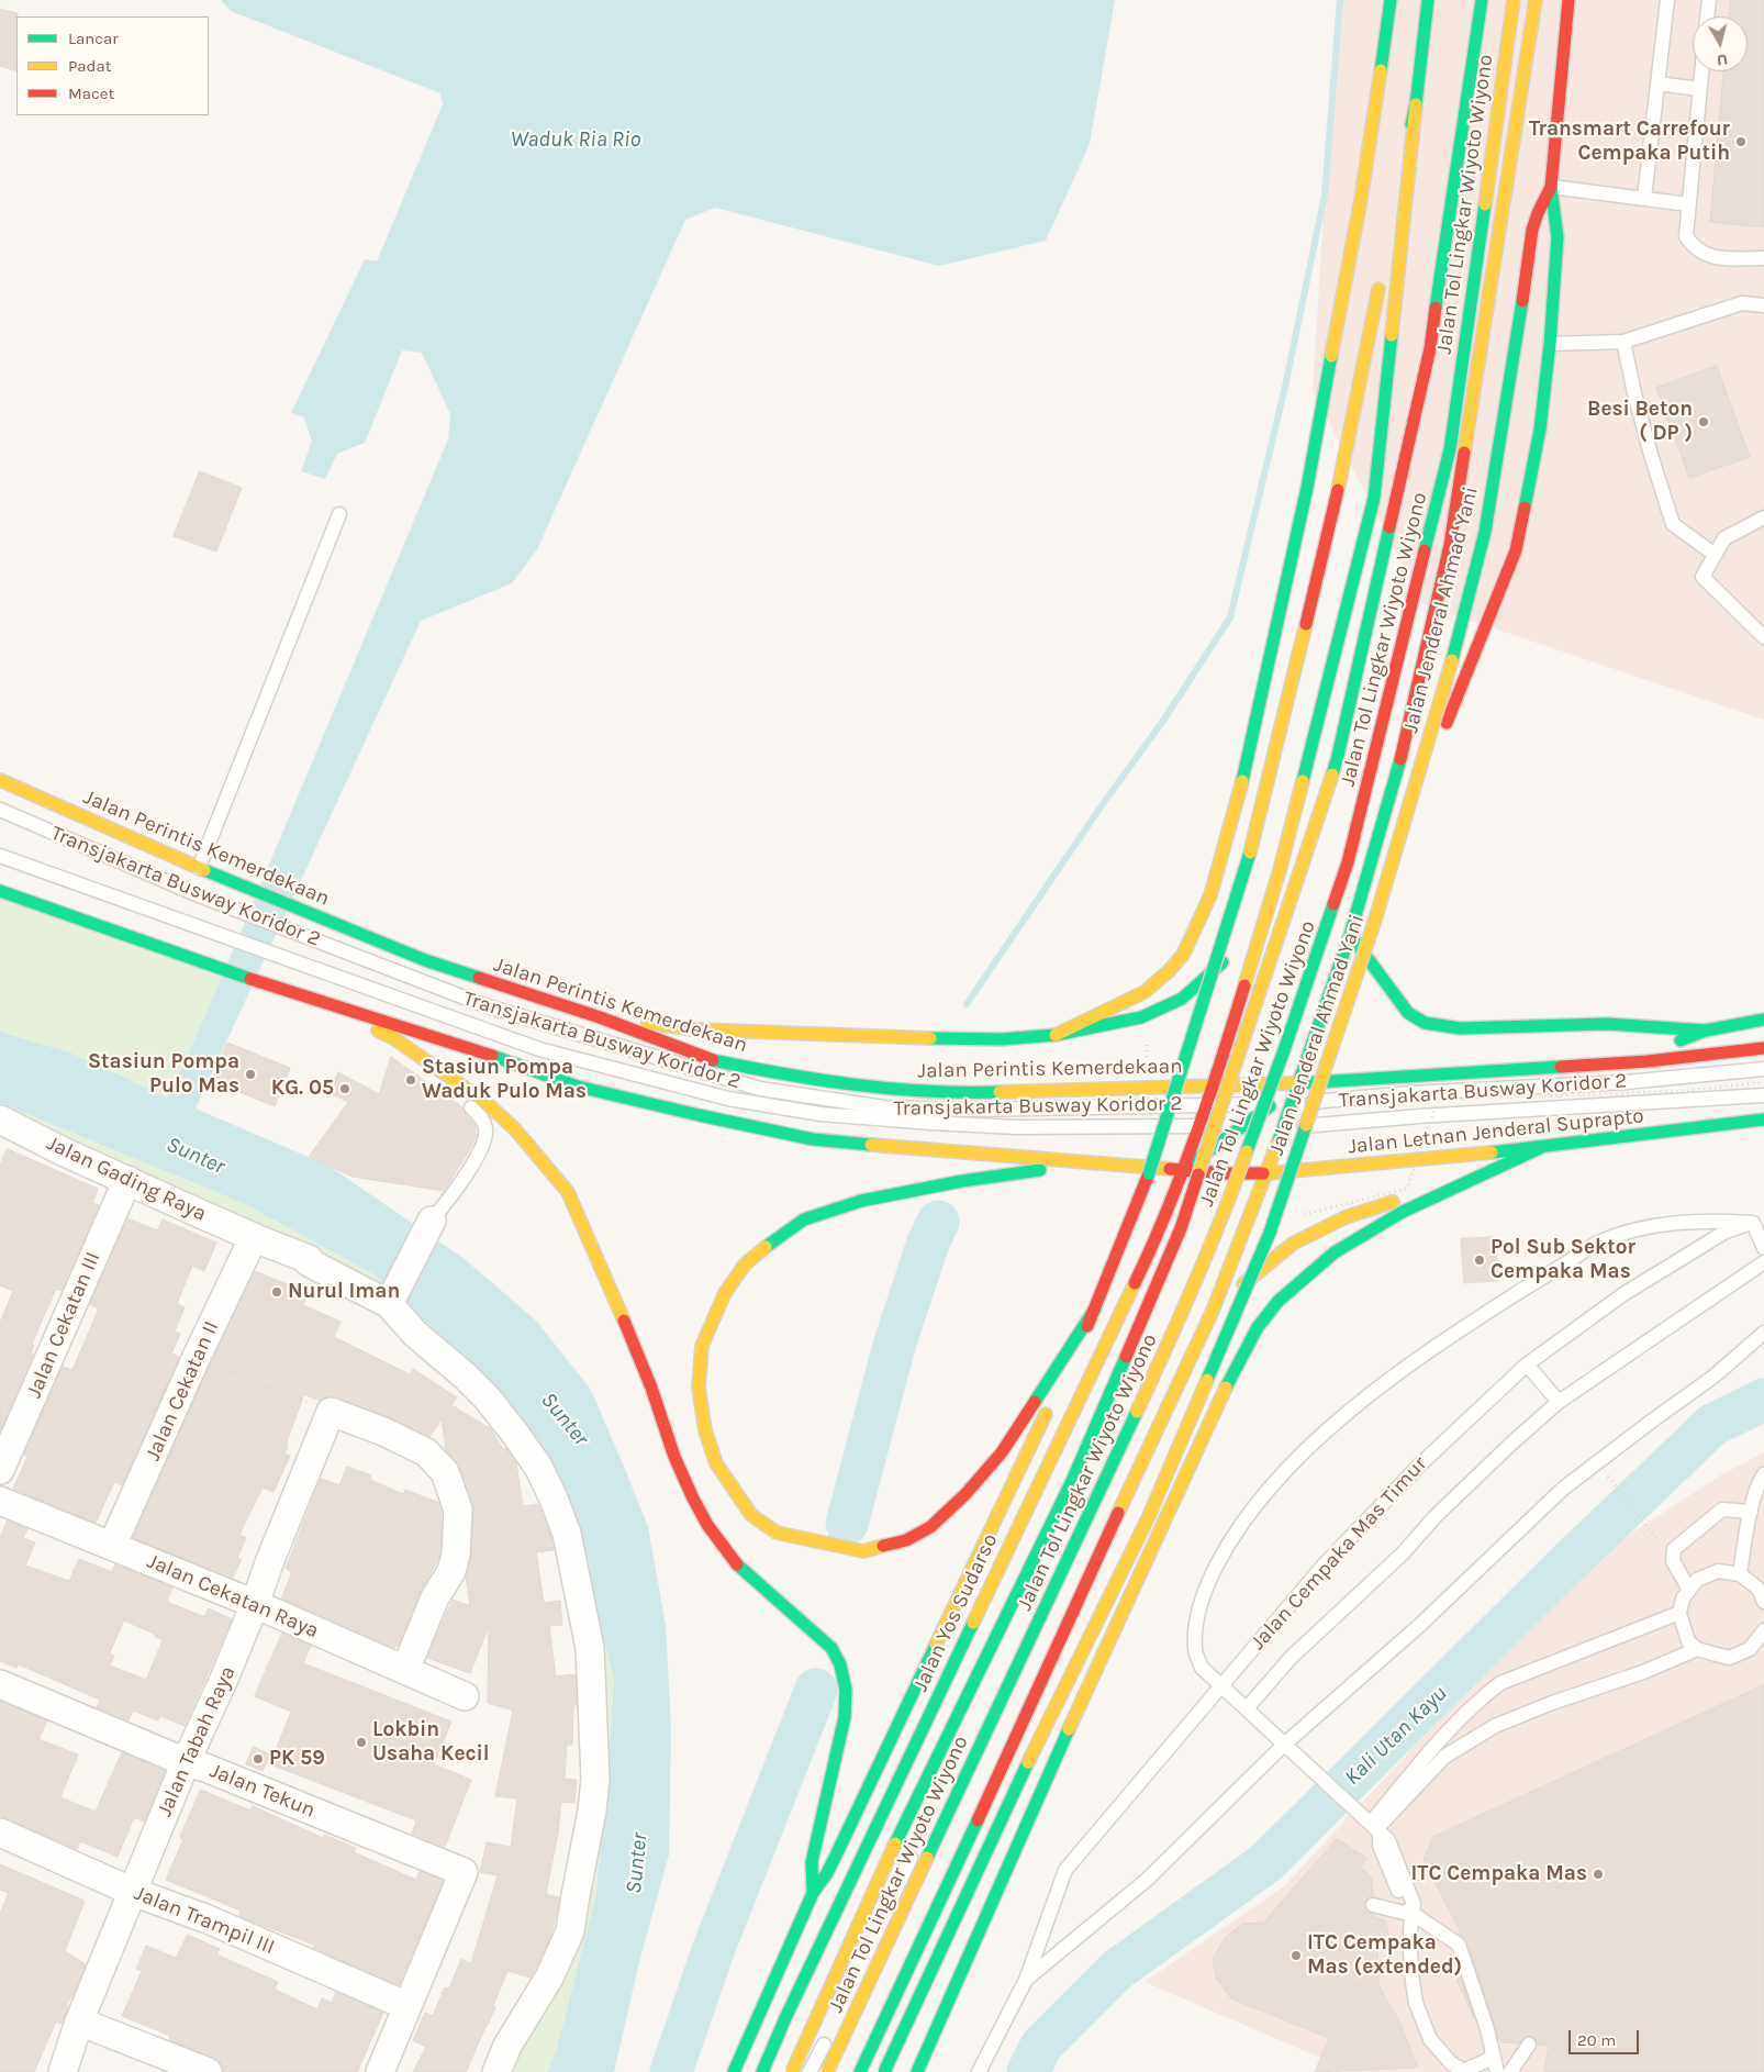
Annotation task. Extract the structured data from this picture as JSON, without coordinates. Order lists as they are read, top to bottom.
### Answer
{
  "streets": {
    "main road": [
      "Jalan Tol Lingkar Wiyoto Wiyono",
      "Jalan Jenderal Ahmad Yani",
      "Jalan Perintis Kemerdekaan",
      "Jalan Letnan Jenderal Suprapto",
      "Jalan Yos Sudarso"
    ],
    "street": [
      "Jalan Gading Raya",
      "Jalan Cekatan III",
      "Jalan Cekatan II",
      "Jalan Cekatan Raya",
      "Jalan Tabah Raya",
      "Jalan Tekun",
      "Jalan Trampil III"
    ],
    "lane": ["Transjakarta Busway Koridor 2", "Jalan Cempaka Mas Timur"]
  },
  "crossings": [
    ["Jalan Jenderal Ahmad Yani", "Jalan Perintis Kemerdekaan"],
    ["Jalan Jenderal Ahmad Yani", "Transjakarta Busway Koridor 2"],
    ["Jalan Jenderal Ahmad Yani", "Jalan Letnan Jenderal Suprapto"],
    ["Jalan Gading Raya", "Jalan Cekatan III"],
    ["Jalan Gading Raya", "Jalan Cekatan II"],
    ["Jalan Cekatan II", "Jalan Cekatan Raya"],
    ["Jalan Cekatan Raya", "Jalan Tabah Raya"],
    ["Jalan Tabah Raya", "Jalan Tekun"],
    ["Jalan Tabah Raya", "Jalan Trampil III"],
    ["Jalan Tekun", "Jalan Trampil III"]
  ],
  "water": ["Waduk Ria Rio", "Sunter", "Kali Utan Kayu"],
  "places": [
    "Transmart Carrefour Cempaka Putih",
    "Besi Beton ( DP )",
    "Stasiun Pompa Pulo Mas",
    "Stasiun Pompa Waduk Pulo Mas",
    "KG. 05",
    "Pol Sub Sektor Cempaka Mas",
    "Nurul Iman",
    "Lokbin Usaha Kecil",
    "PK 59",
    "ITC Cempaka Mas",
    "ITC Cempaka Mas (extended)"
  ],
  "legend": ["Lancar", "Padat", "Macet"],
  "scale_bar": "20 m",
  "north": "bottom"
}
